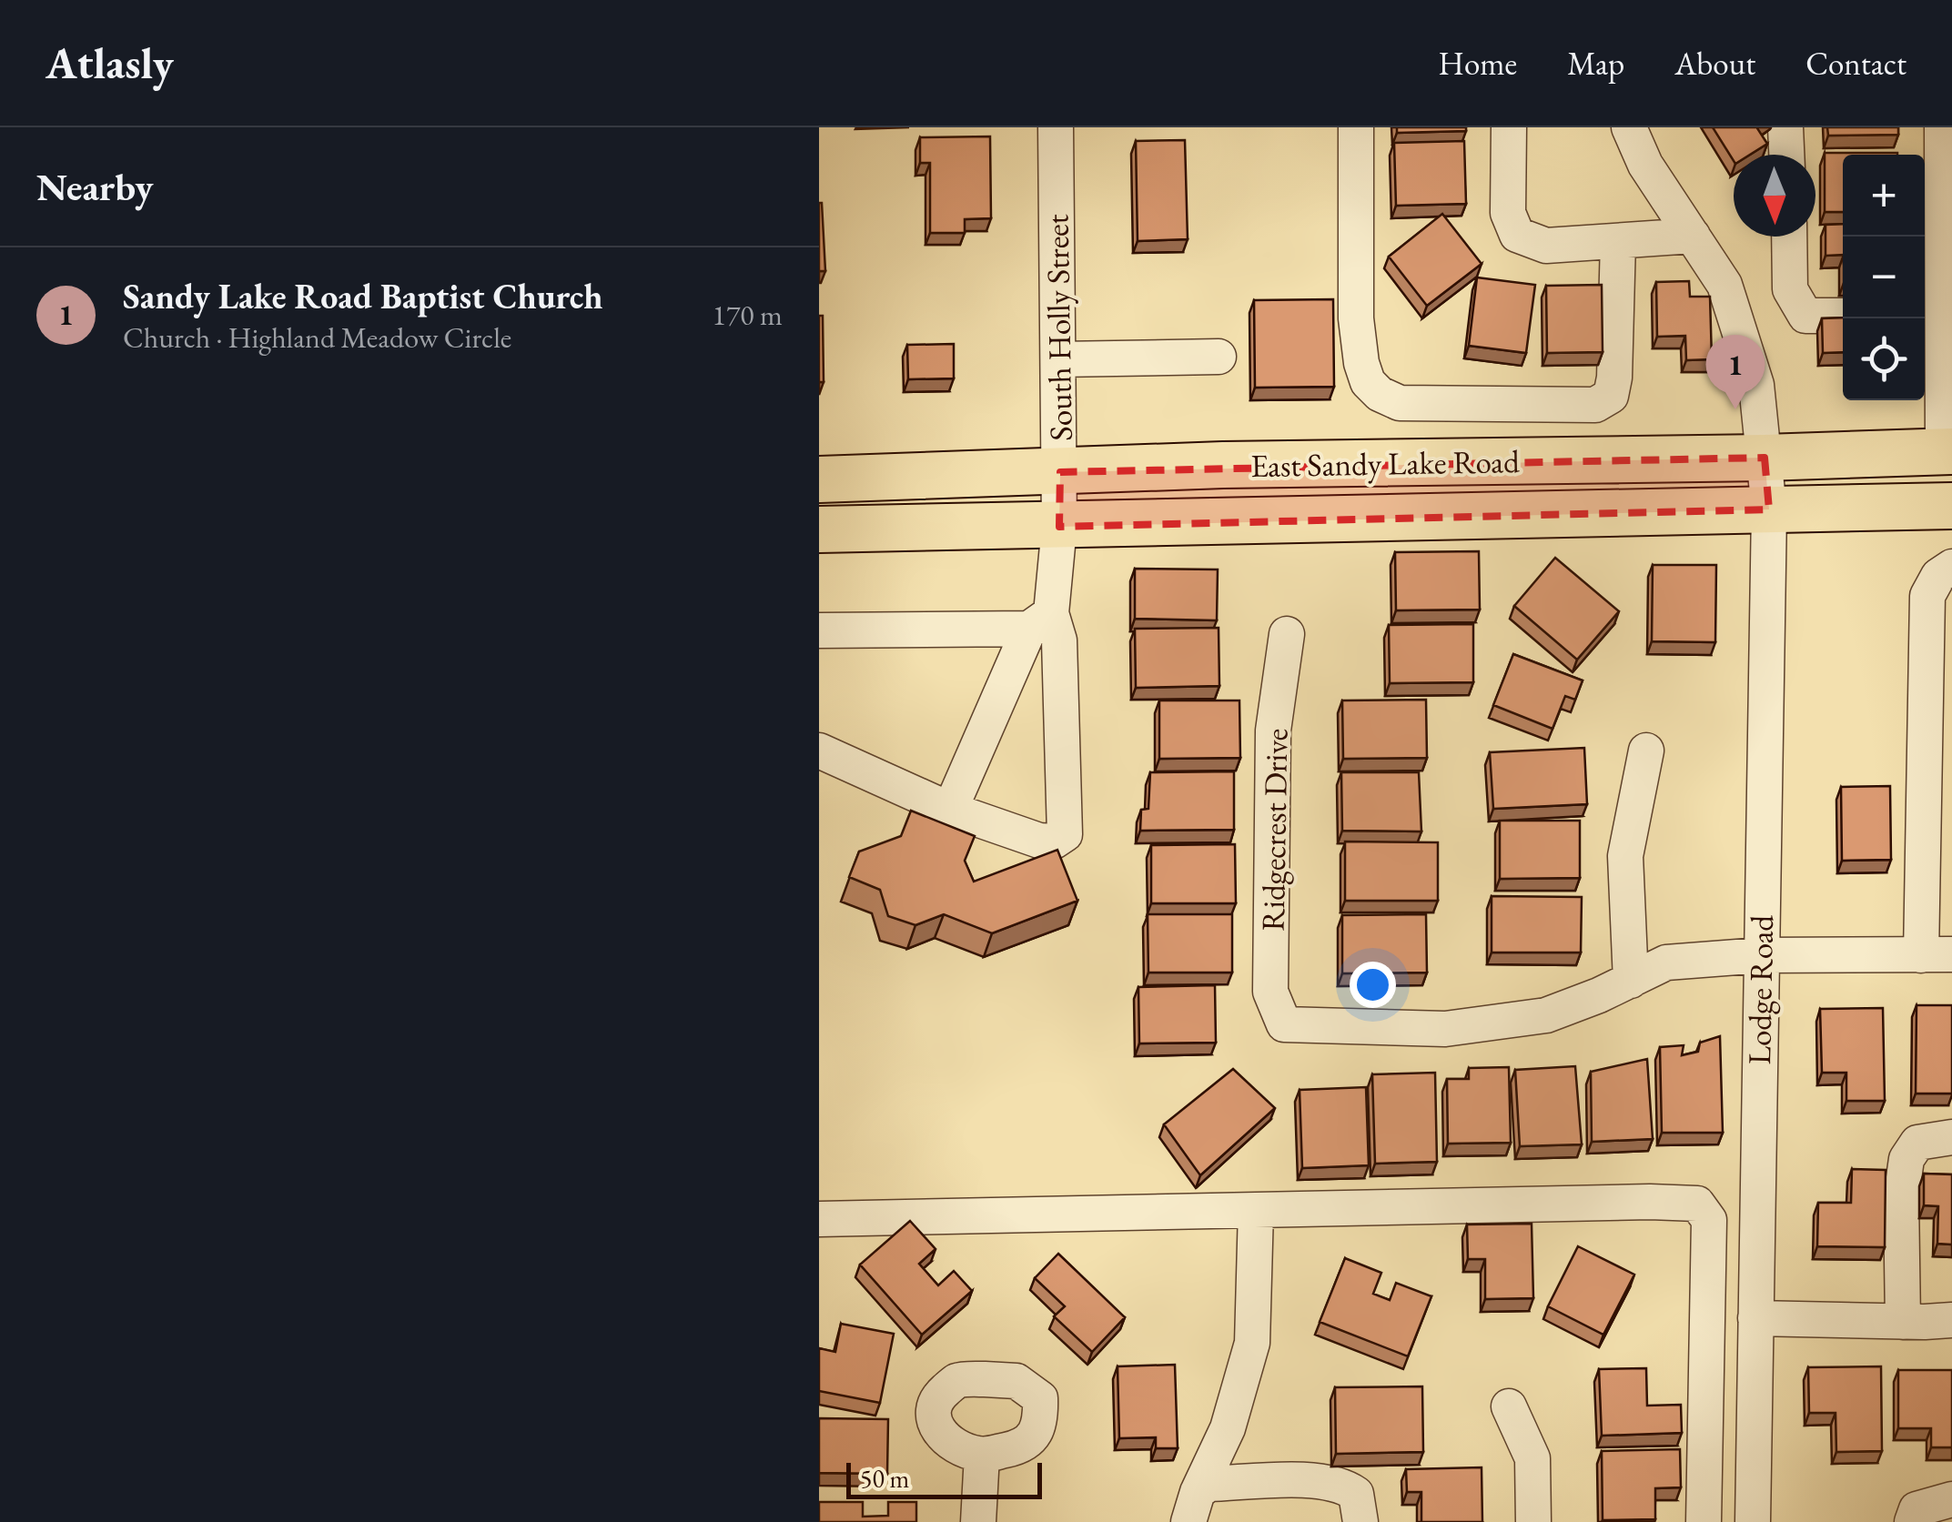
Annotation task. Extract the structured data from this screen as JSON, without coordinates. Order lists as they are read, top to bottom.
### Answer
{
  "streets": {
    "main road": ["East Sandy Lake Road"],
    "street": ["South Holly Street", "Ridgecrest Drive", "Lodge Road"]
  },
  "crossings": [
    ["South Holly Street", "East Sandy Lake Road"],
    ["East Sandy Lake Road", "Lodge Road"]
  ],
  "scale_bar": "50 m",
  "north": "bottom",
  "page": {
    "header": "Atlasly",
    "nav": [
      "Home",
      "Map",
      "About",
      "Contact"
    ],
    "heading": "Nearby",
    "map_buttons": ["+", "−"],
    "list": [
      {
        "mark": "1",
        "name": "Sandy Lake Road Baptist Church",
        "note": "Church · Highland Meadow Circle",
        "value": "170 m"
      }
    ],
    "pins": "1",
    "scale": "50 m"
  }
}
